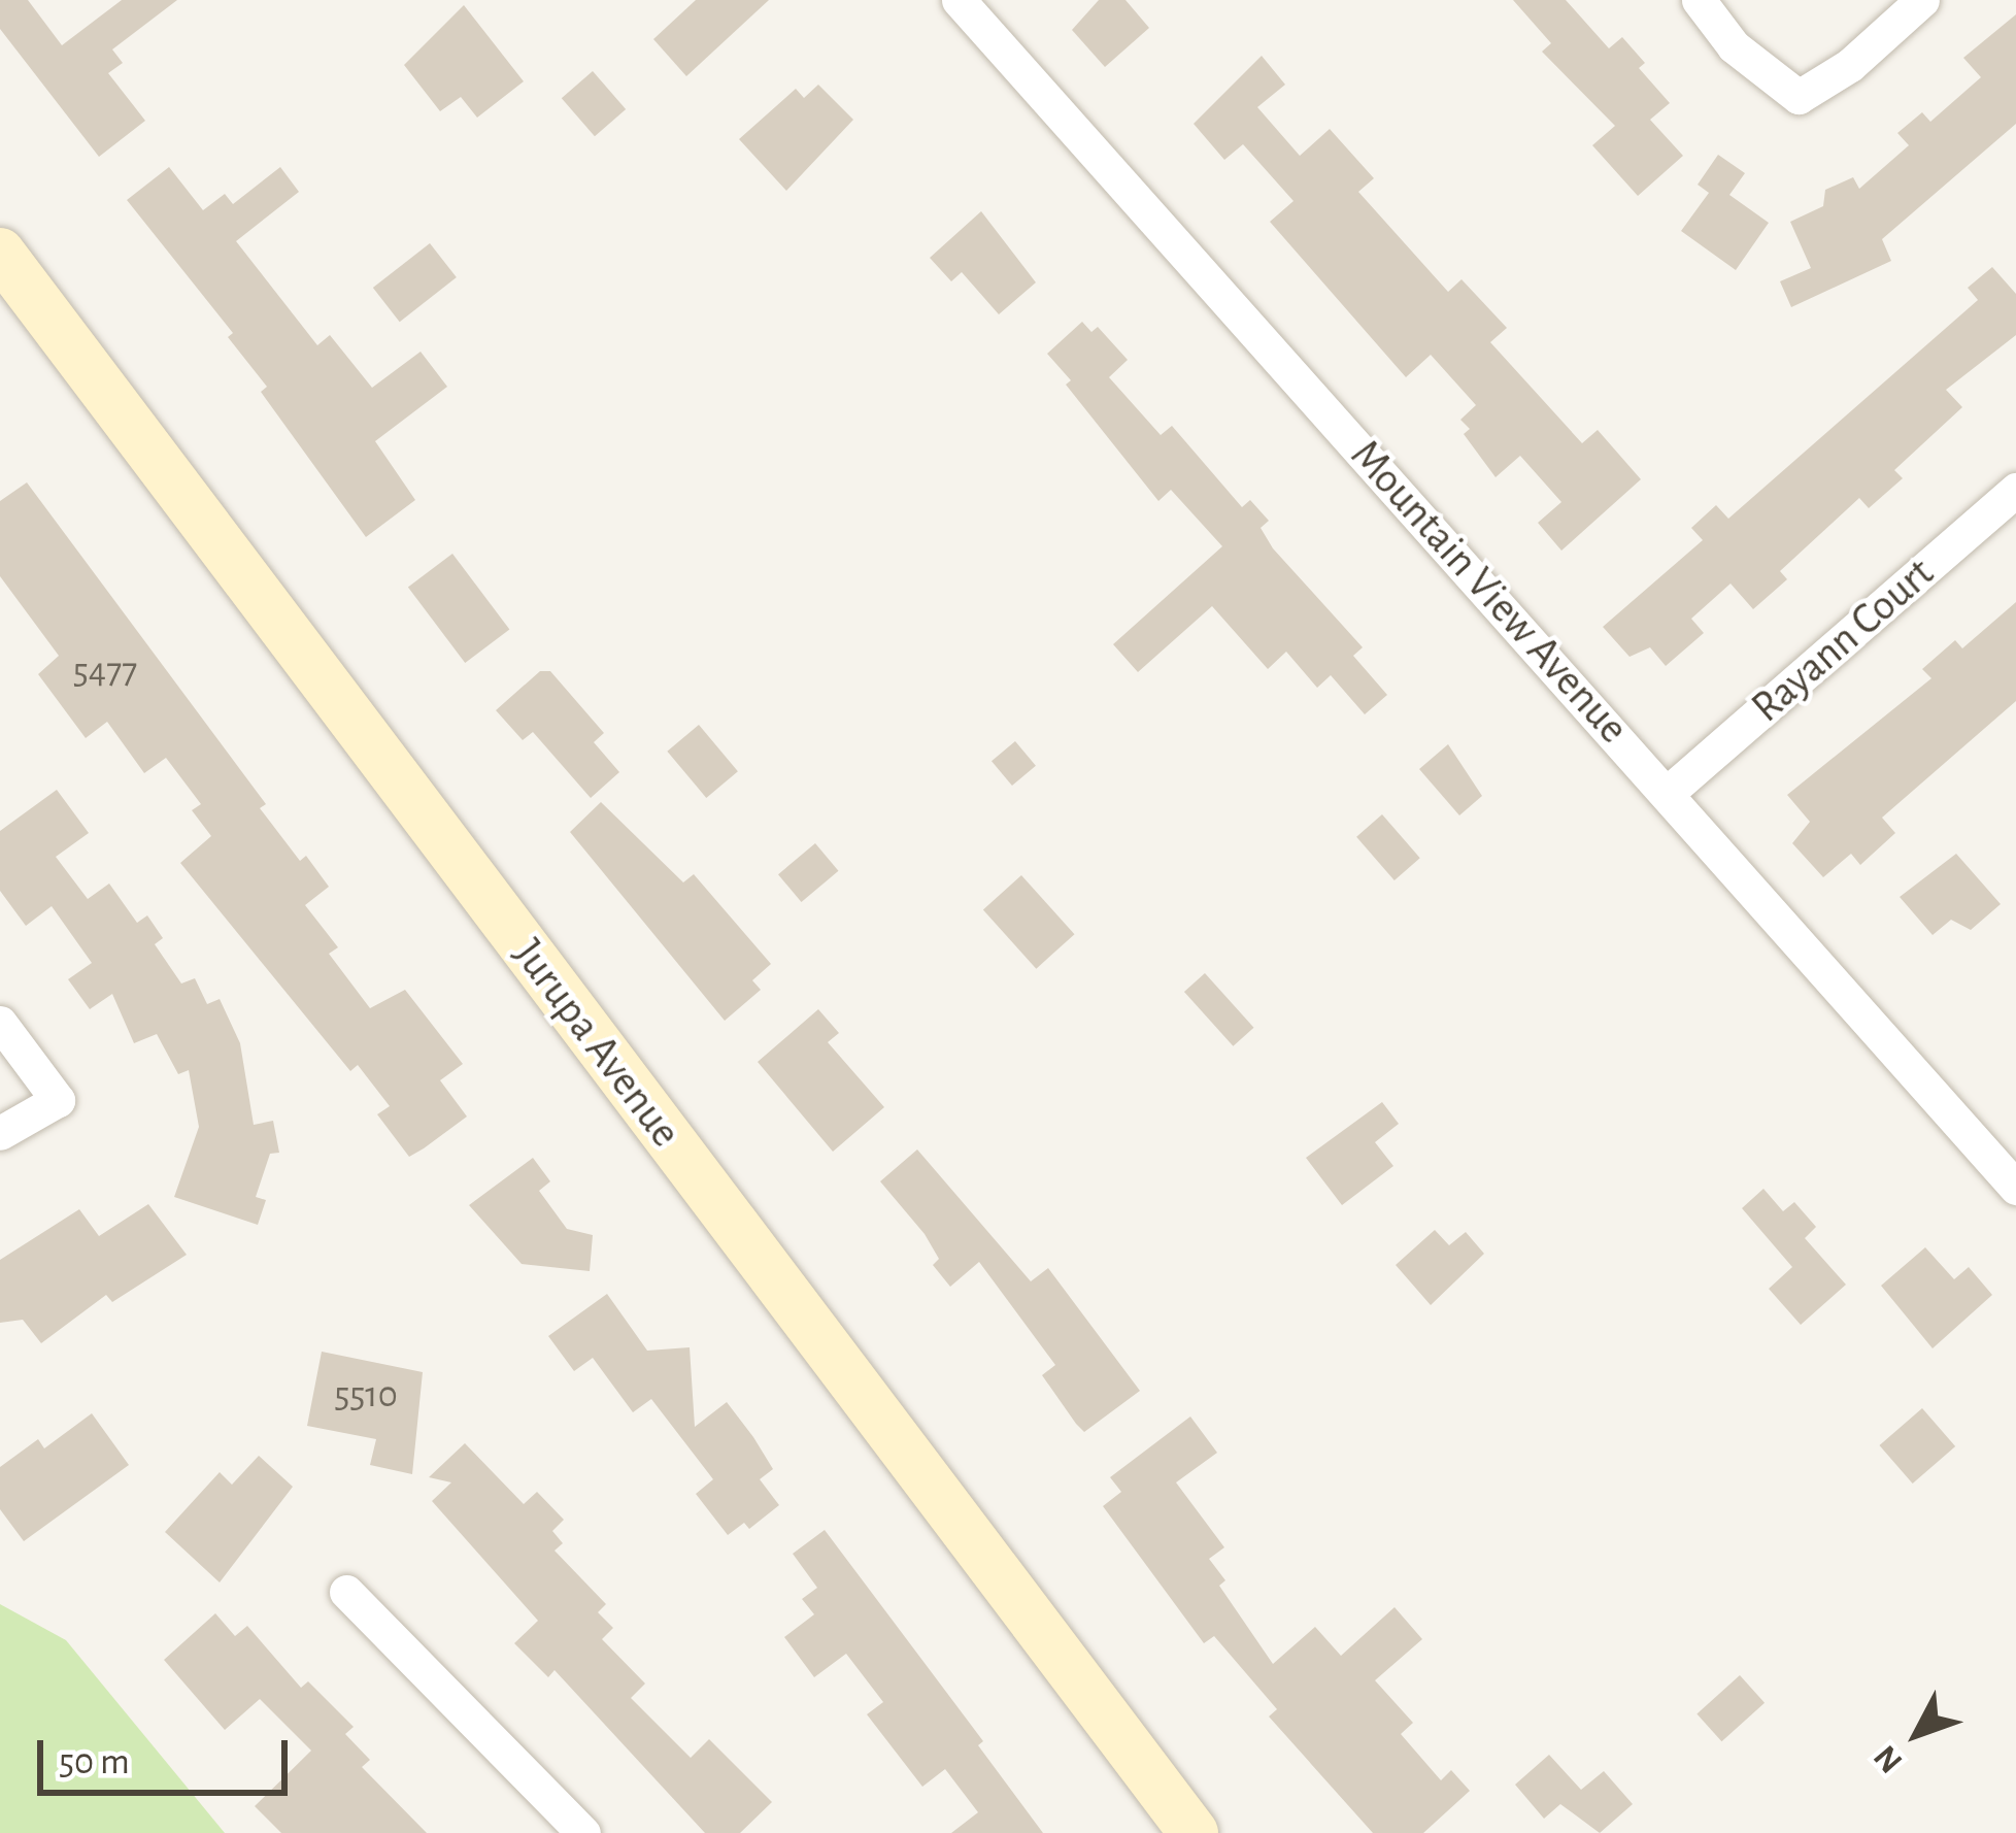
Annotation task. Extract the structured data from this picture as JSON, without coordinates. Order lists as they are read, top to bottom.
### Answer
{
  "streets": {
    "main road": ["Jurupa Avenue"],
    "street": ["Mountain View Avenue", "Rayann Court"]
  },
  "crossings": [
    ["Mountain View Avenue", "Rayann Court"]
  ],
  "house_numbers": ["5477", "5510"],
  "scale_bar": "50 m",
  "north": "bottom left"
}
